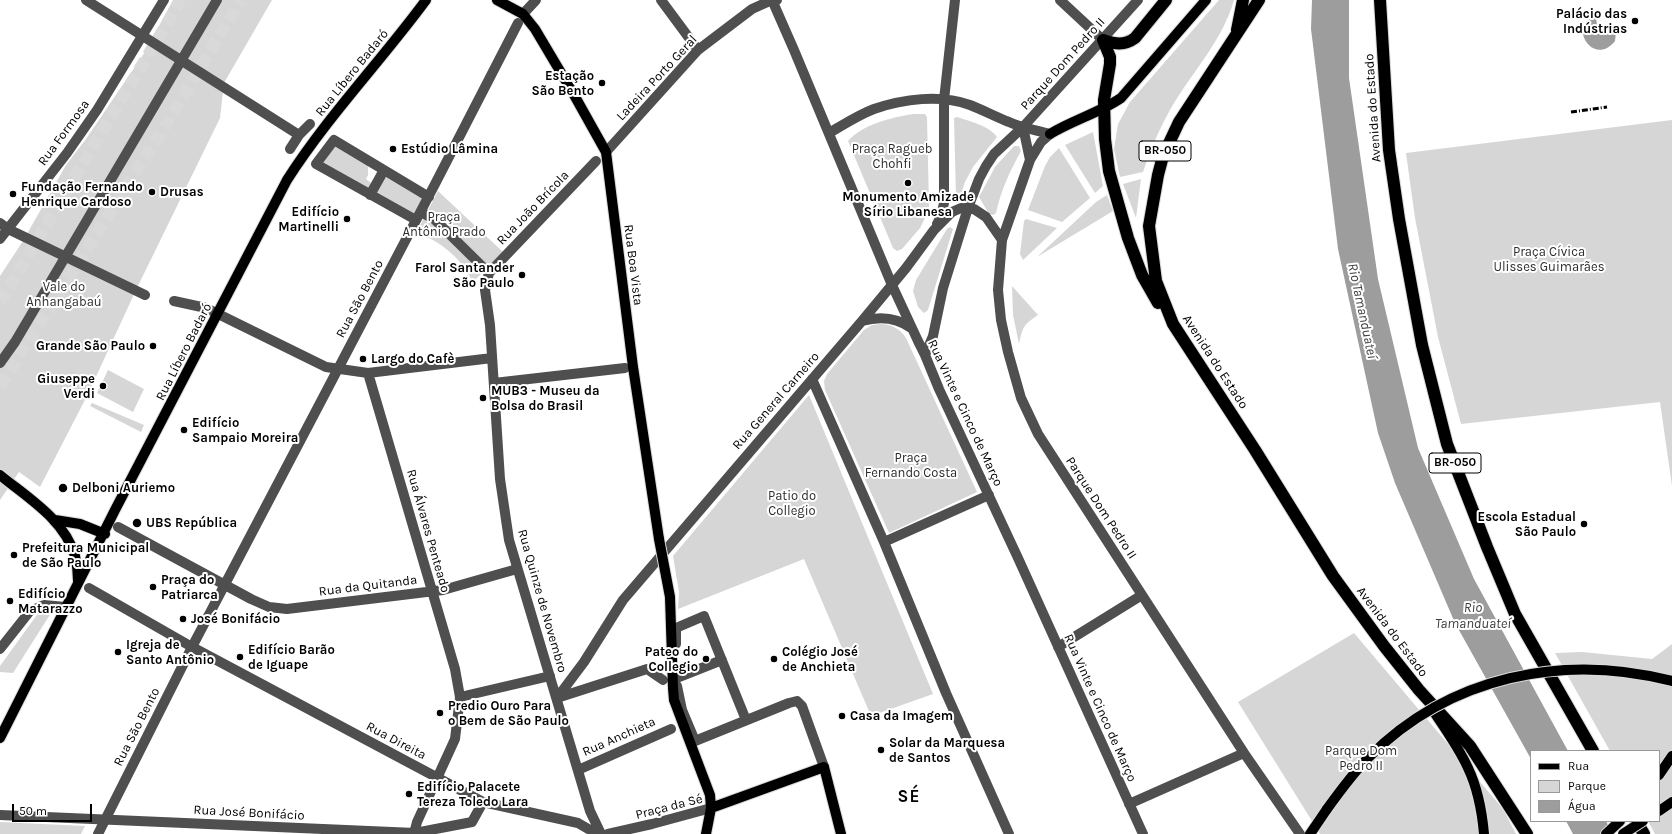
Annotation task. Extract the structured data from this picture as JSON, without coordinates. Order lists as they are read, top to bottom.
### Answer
{
  "streets": {
    "highway": ["Avenida do Estado", "BR-050"],
    "main road": ["Rua Líbero Badaró", "Rua Boa Vista", "Praça da Sé"],
    "street": [
      "Parque Dom Pedro II",
      "Ladeira Porto Geral",
      "Rua Formosa",
      "Rua João Brícola",
      "Rua São Bento",
      "Rua General Carneiro",
      "Rua Vinte e Cinco de Março",
      "Rua Álvares Penteado",
      "Rua da Quitanda",
      "Rua Quinze de Novembro",
      "Rua Anchieta",
      "Rua Direita",
      "Rua José Bonifácio"
    ]
  },
  "crossings": [
    ["Parque Dom Pedro II", "Rua General Carneiro"],
    ["Ladeira Porto Geral", "Rua Boa Vista"],
    ["Ladeira Porto Geral", "Rua Vinte e Cinco de Março"],
    ["Rua João Brícola", "Rua Quinze de Novembro"],
    ["Rua Boa Vista", "Praça da Sé"],
    ["Rua São Bento", "Rua da Quitanda"],
    ["Rua São Bento", "Rua Direita"],
    ["Rua São Bento", "Rua José Bonifácio"],
    ["Rua General Carneiro", "Rua Vinte e Cinco de Março"],
    ["Rua General Carneiro", "Rua Quinze de Novembro"],
    ["Rua Álvares Penteado", "Rua da Quitanda"],
    ["Rua Álvares Penteado", "Rua Direita"],
    ["Rua Álvares Penteado", "Rua José Bonifácio"],
    ["Rua da Quitanda", "Rua Quinze de Novembro"],
    ["Rua Quinze de Novembro", "Rua Anchieta"],
    ["Rua Direita", "Rua José Bonifácio"]
  ],
  "districts": ["SÉ"],
  "water": ["Rio Tamanduateí"],
  "parks": [
    "Praça Ragueb Chohfi",
    "Praça Antônio Prado",
    "Praça Cívica Ulisses Guimarães",
    "Vale do Anhangabaú",
    "Praça Fernando Costa",
    "Patio do Collegio",
    "Parque Dom Pedro II"
  ],
  "places": [
    "Palácio das Indústrias",
    "Estação São Bento",
    "Estúdio Lâmina",
    "Monumento Amizade Sírio Libanesa",
    "Drusas",
    "Fundação Fernando Henrique Cardoso",
    "Edifício Martinelli",
    "Farol Santander São Paulo",
    "Grande São Paulo",
    "Largo do Cafè",
    "Giuseppe Verdi",
    "MUB3 - Museu da Bolsa do Brasil",
    "Edifício Sampaio Moreira",
    "Delboni Auriemo",
    "UBS República",
    "Escola Estadual São Paulo",
    "Prefeitura Municipal de São Paulo",
    "Praça do Patriarca",
    "Edifício Matarazzo",
    "José Bonifácio",
    "Igreja de Santo Antônio",
    "Edifício Barão de Iguape",
    "Pateo do Collegio",
    "Colégio José de Anchieta",
    "Predio Ouro Para o Bem de São Paulo",
    "Casa da Imagem",
    "Solar da Marquesa de Santos",
    "Edifício Palacete Tereza Toledo Lara"
  ],
  "legend": ["Rua", "Parque", "Água"],
  "scale_bar": "50 m"
}
